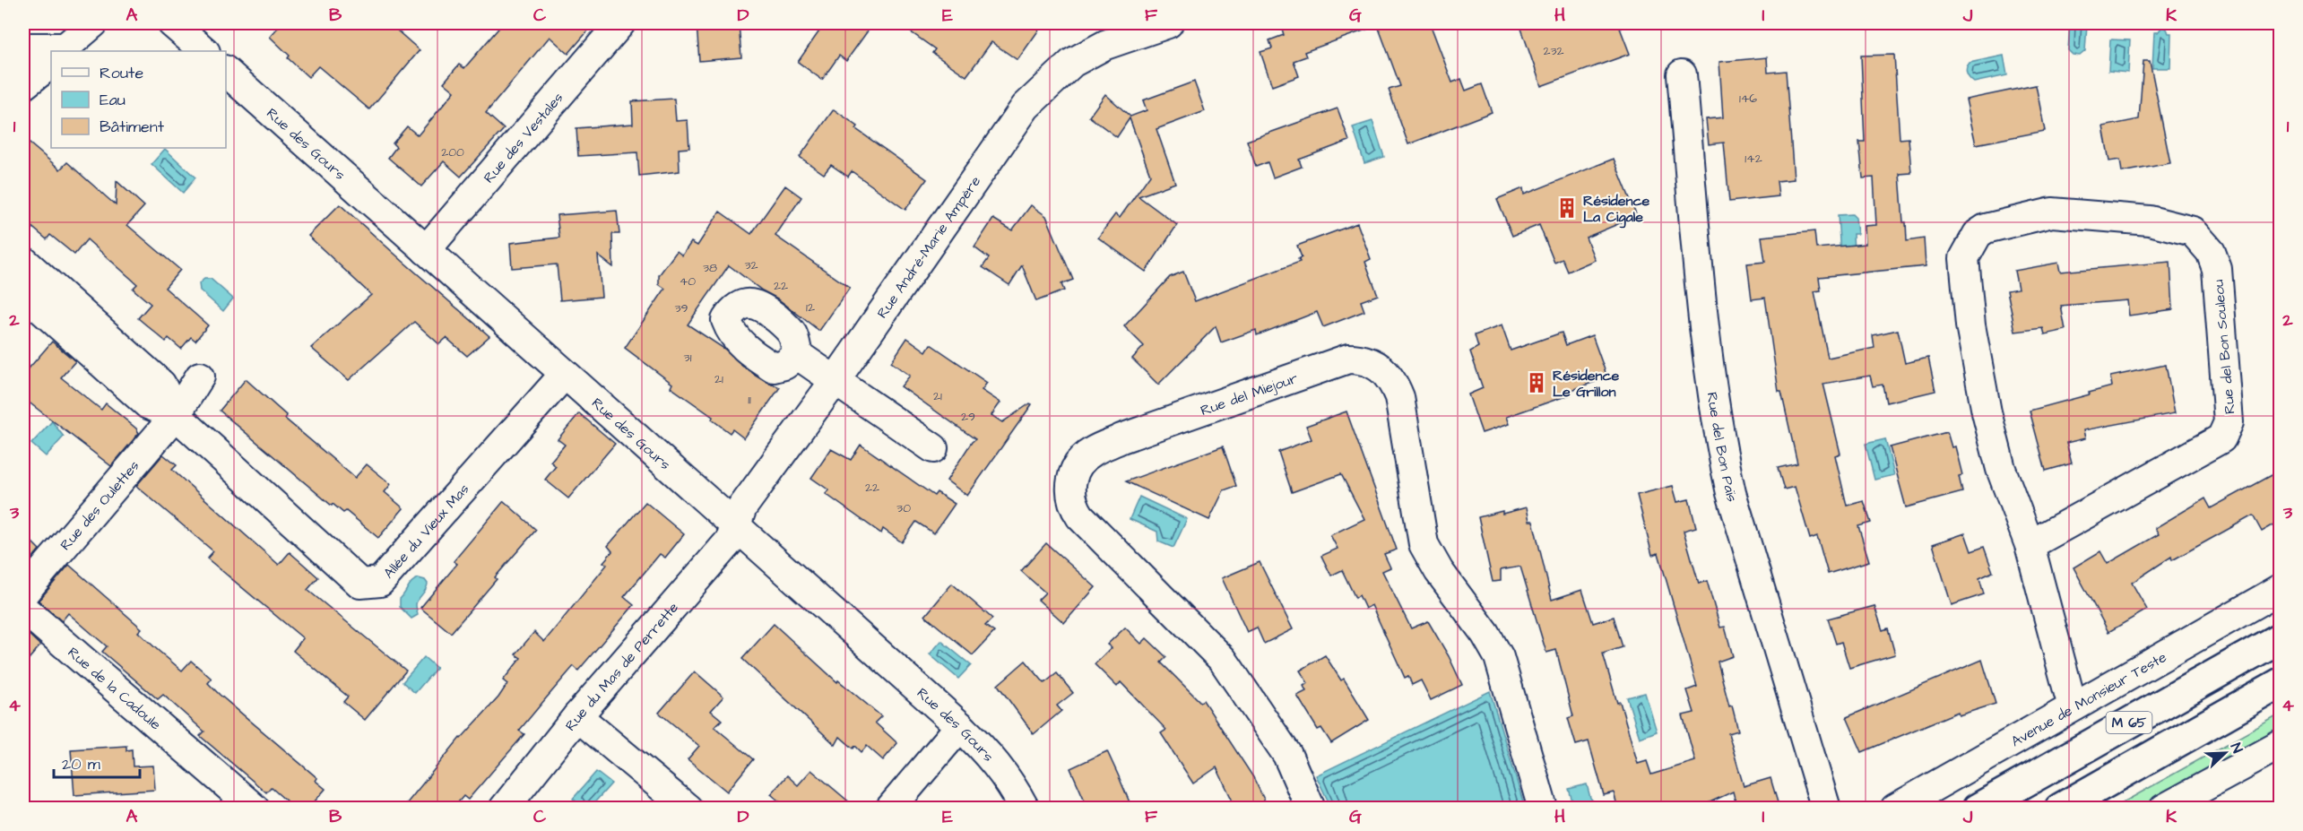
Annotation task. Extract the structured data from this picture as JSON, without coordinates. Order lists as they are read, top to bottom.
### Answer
{
  "streets": {
    "main road": ["M 65"],
    "street": [
      "Rue des Vestales",
      "Rue des Gours",
      "Rue André-Marie Ampère",
      "Rue del Bon Souleou",
      "Rue del Miejour",
      "Rue del Bon Païs",
      "Rue des Oulettes",
      "Allée du Vieux Mas",
      "Rue du Mas de Perrette",
      "Rue de la Cadoule",
      "Avenue de Monsieur Teste"
    ]
  },
  "crossings": [
    ["Rue des Vestales", "Rue des Gours"],
    ["Rue des Gours", "Rue André-Marie Ampère"],
    ["Rue des Gours", "Allée du Vieux Mas"],
    ["Rue des Gours", "Rue du Mas de Perrette"],
    ["Rue André-Marie Ampère", "Rue du Mas de Perrette"],
    ["Rue del Bon Souleou", "Avenue de Monsieur Teste"],
    ["Rue des Oulettes", "Allée du Vieux Mas"]
  ],
  "places": {
    "building": ["Résidence La Cigale", "Résidence Le Grillon"]
  },
  "house_numbers": [
    "232",
    "146",
    "200",
    "142",
    "32",
    "38",
    "40",
    "22",
    "12",
    "39",
    "31",
    "21",
    "21",
    "11",
    "29",
    "22",
    "30"
  ],
  "legend": ["Route", "Eau", "Bâtiment"],
  "scale_bar": "20 m",
  "north": "top right",
  "grid": {
    "columns": [
      "A",
      "B",
      "C",
      "D",
      "E",
      "F",
      "G",
      "H",
      "I",
      "J",
      "K"
    ],
    "rows": [
      "1",
      "2",
      "3",
      "4"
    ]
  }
}
